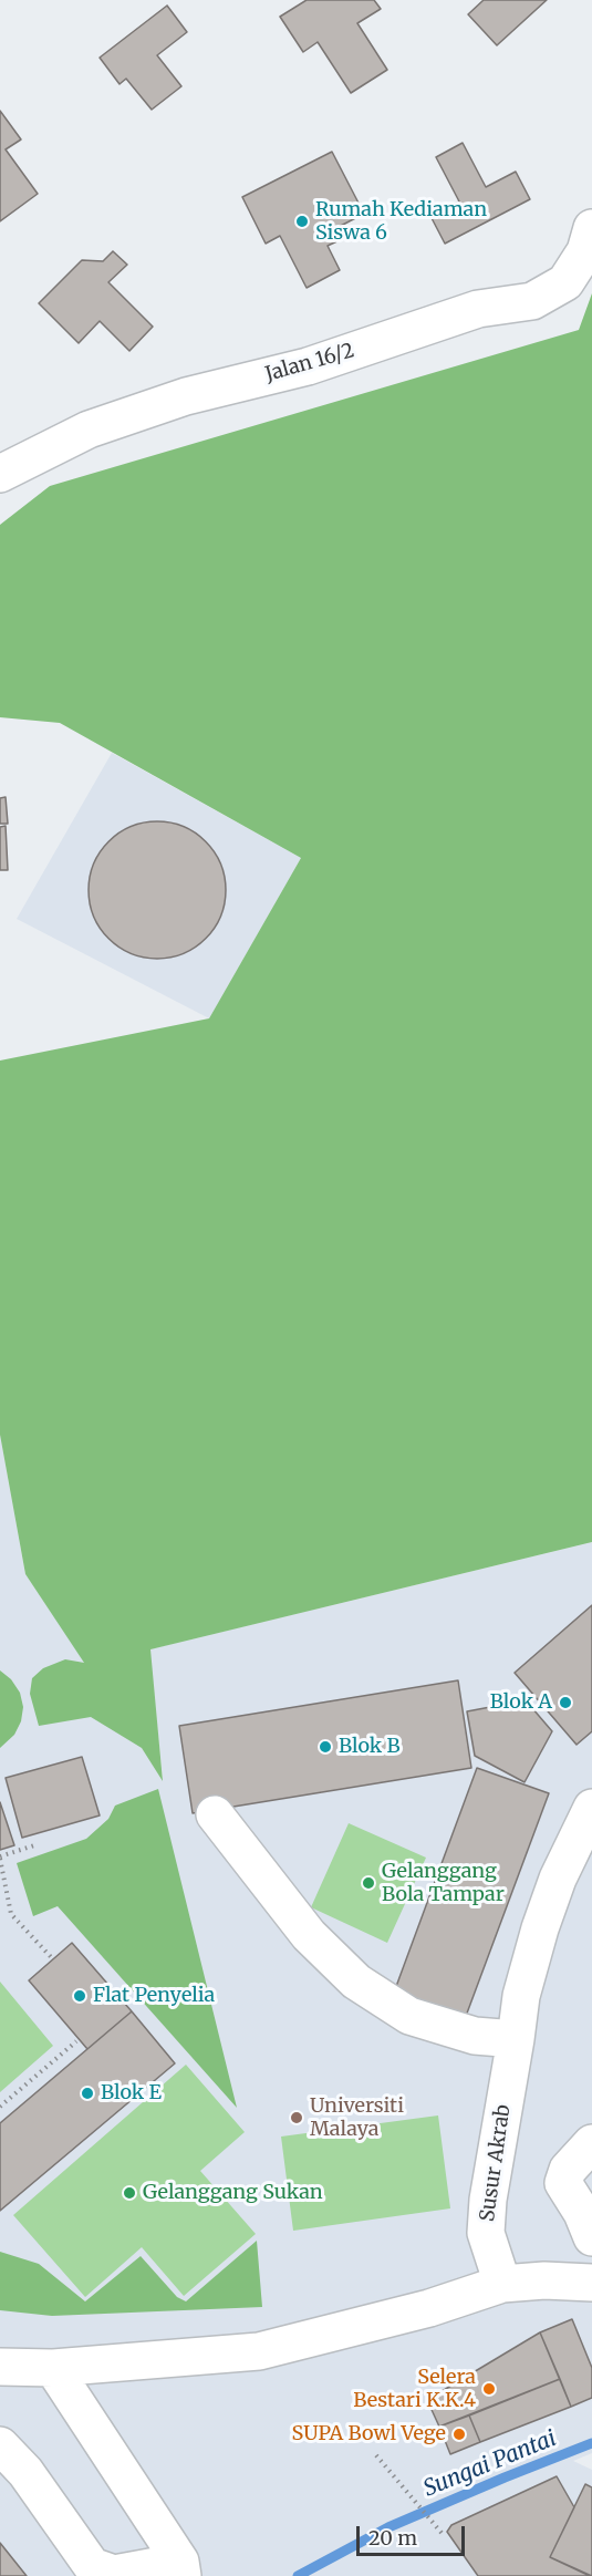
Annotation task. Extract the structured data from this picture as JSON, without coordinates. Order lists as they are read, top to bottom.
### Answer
{
  "streets": {
    "street": ["Jalan 16/2", "Susur Akrab"]
  },
  "water": ["Sungai Pantai"],
  "places": [
    "Rumah Kediaman Siswa 6",
    "Blok A",
    "Blok B",
    "Gelanggang Bola Tampar",
    "Flat Penyelia",
    "Blok E",
    "Universiti Malaya",
    "Gelanggang Sukan",
    "Selera Bestari K.K.4",
    "SUPA Bowl Vege"
  ],
  "scale_bar": "20 m"
}
